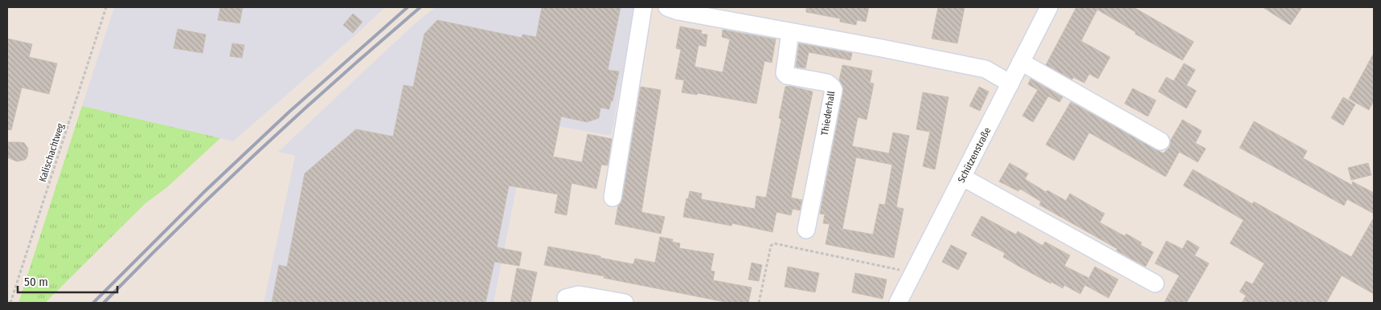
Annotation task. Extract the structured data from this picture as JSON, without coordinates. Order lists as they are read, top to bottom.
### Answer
{
  "streets": {
    "street": ["Thiederhall", "Schützenstraße"],
    "path": ["Kalischachtweg"]
  },
  "scale_bar": "50 m"
}
